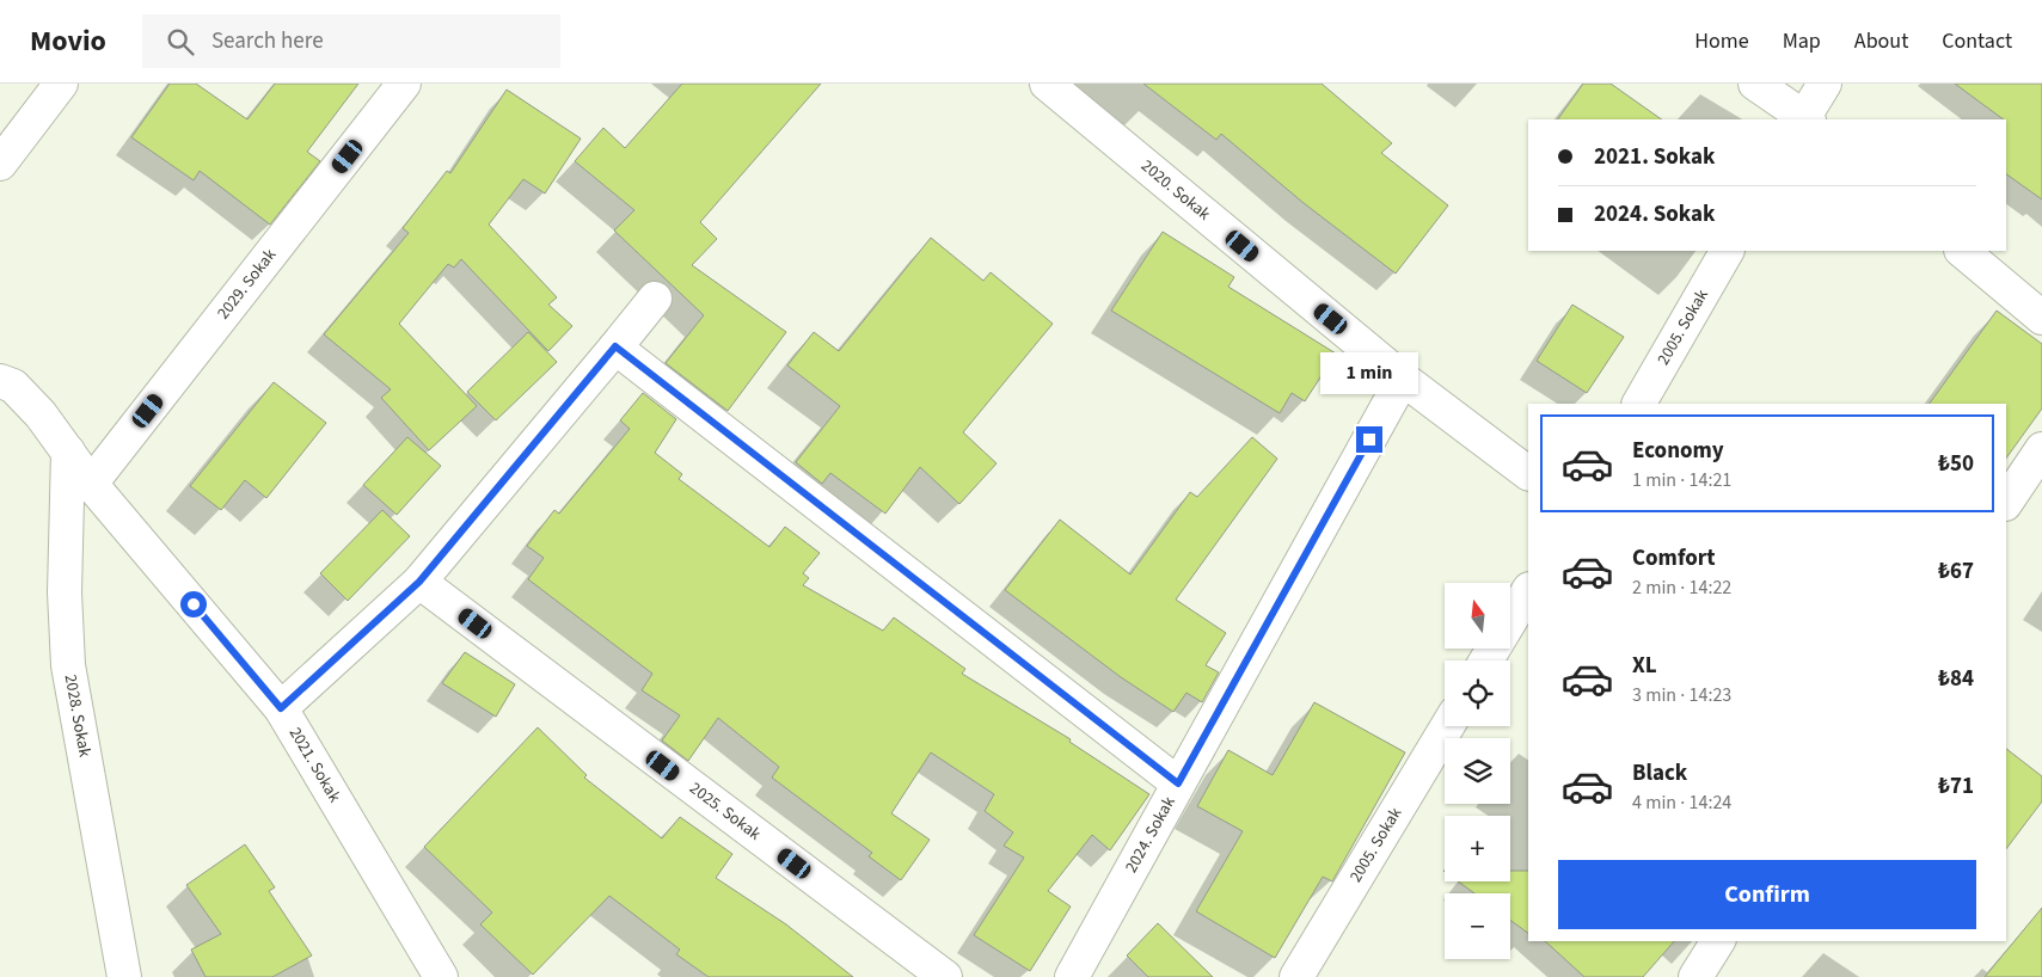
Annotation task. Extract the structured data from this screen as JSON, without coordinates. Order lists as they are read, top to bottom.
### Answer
{
  "streets": {
    "street": [
      "2020. Sokak",
      "2029. Sokak",
      "2005. Sokak",
      "2028. Sokak",
      "2021. Sokak",
      "2025. Sokak",
      "2024. Sokak"
    ]
  },
  "crossings": [
    ["2020. Sokak", "2024. Sokak"],
    ["2029. Sokak", "2021. Sokak"],
    ["2028. Sokak", "2021. Sokak"]
  ],
  "north": "top",
  "page": {
    "header": "Movio",
    "search": "Search here",
    "nav": [
      "Home",
      "Map",
      "About",
      "Contact"
    ],
    "banner": ["2021. Sokak", "2024. Sokak"],
    "bubble": "1 min",
    "list": [
      {
        "name": "Economy",
        "note": "1 min · 14:21",
        "value": "₺50"
      },
      {
        "name": "Comfort",
        "note": "2 min · 14:22",
        "value": "₺67"
      },
      {
        "name": "XL",
        "note": "3 min · 14:23",
        "value": "₺84"
      },
      {
        "name": "Black",
        "note": "4 min · 14:24",
        "value": "₺71"
      }
    ],
    "map_buttons": ["+", "−"],
    "buttons": "Confirm"
  }
}
